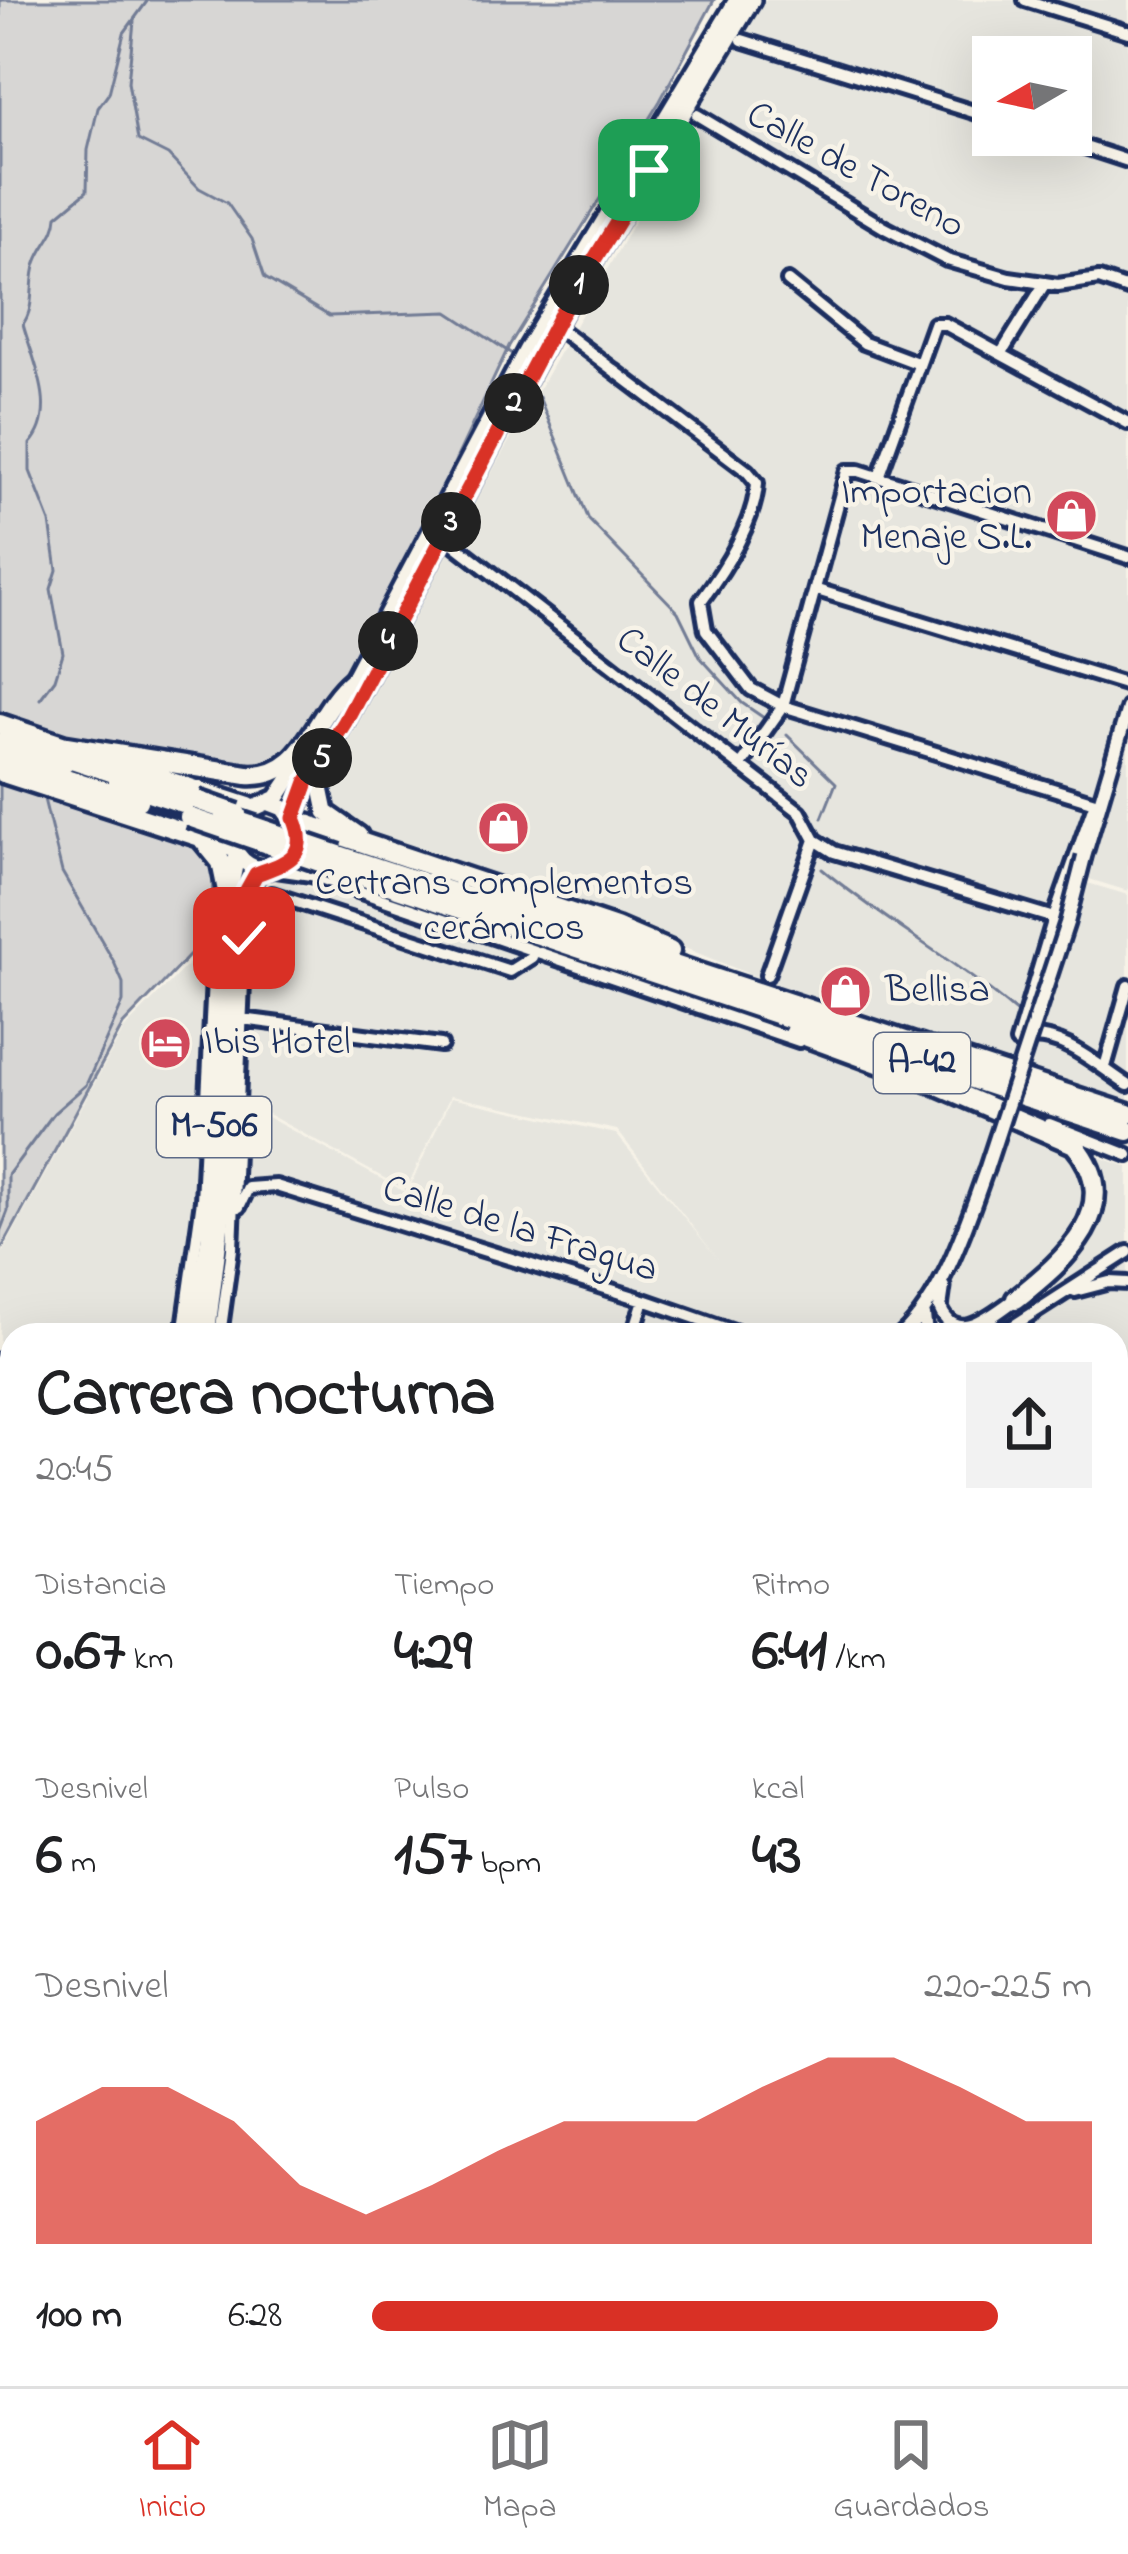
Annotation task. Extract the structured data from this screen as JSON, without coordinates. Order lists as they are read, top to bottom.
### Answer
{
  "streets": {
    "highway": ["A-42"],
    "main road": ["M-506"],
    "street": ["Calle de Toreno", "Calle de Murías", "Calle de la Fragua"]
  },
  "places": {
    "shop": ["Importacion Menaje S.L.", "Certrans complementos cerámicos", "Bellisa"],
    "hotel": ["Ibis Hotel"]
  },
  "north": "left",
  "page": {
    "pins": [
      "1",
      "2",
      "3",
      "4",
      "5"
    ],
    "heading": ["Carrera nocturna", "20:45"],
    "stats": [
      ["Distancia", "0.67 km"],
      ["Tiempo", "4:29"],
      ["Ritmo", "6:41 /km"],
      ["Desnivel", "6 m"],
      ["Pulso", "157 bpm"],
      ["kcal", "43"]
    ],
    "chart": ["Desnivel", "220–225 m"],
    "list": [
      {
        "name": "100 m",
        "note": "6:28"
      }
    ],
    "tabs": ["Inicio", "Mapa", "Guardados"]
  }
}
